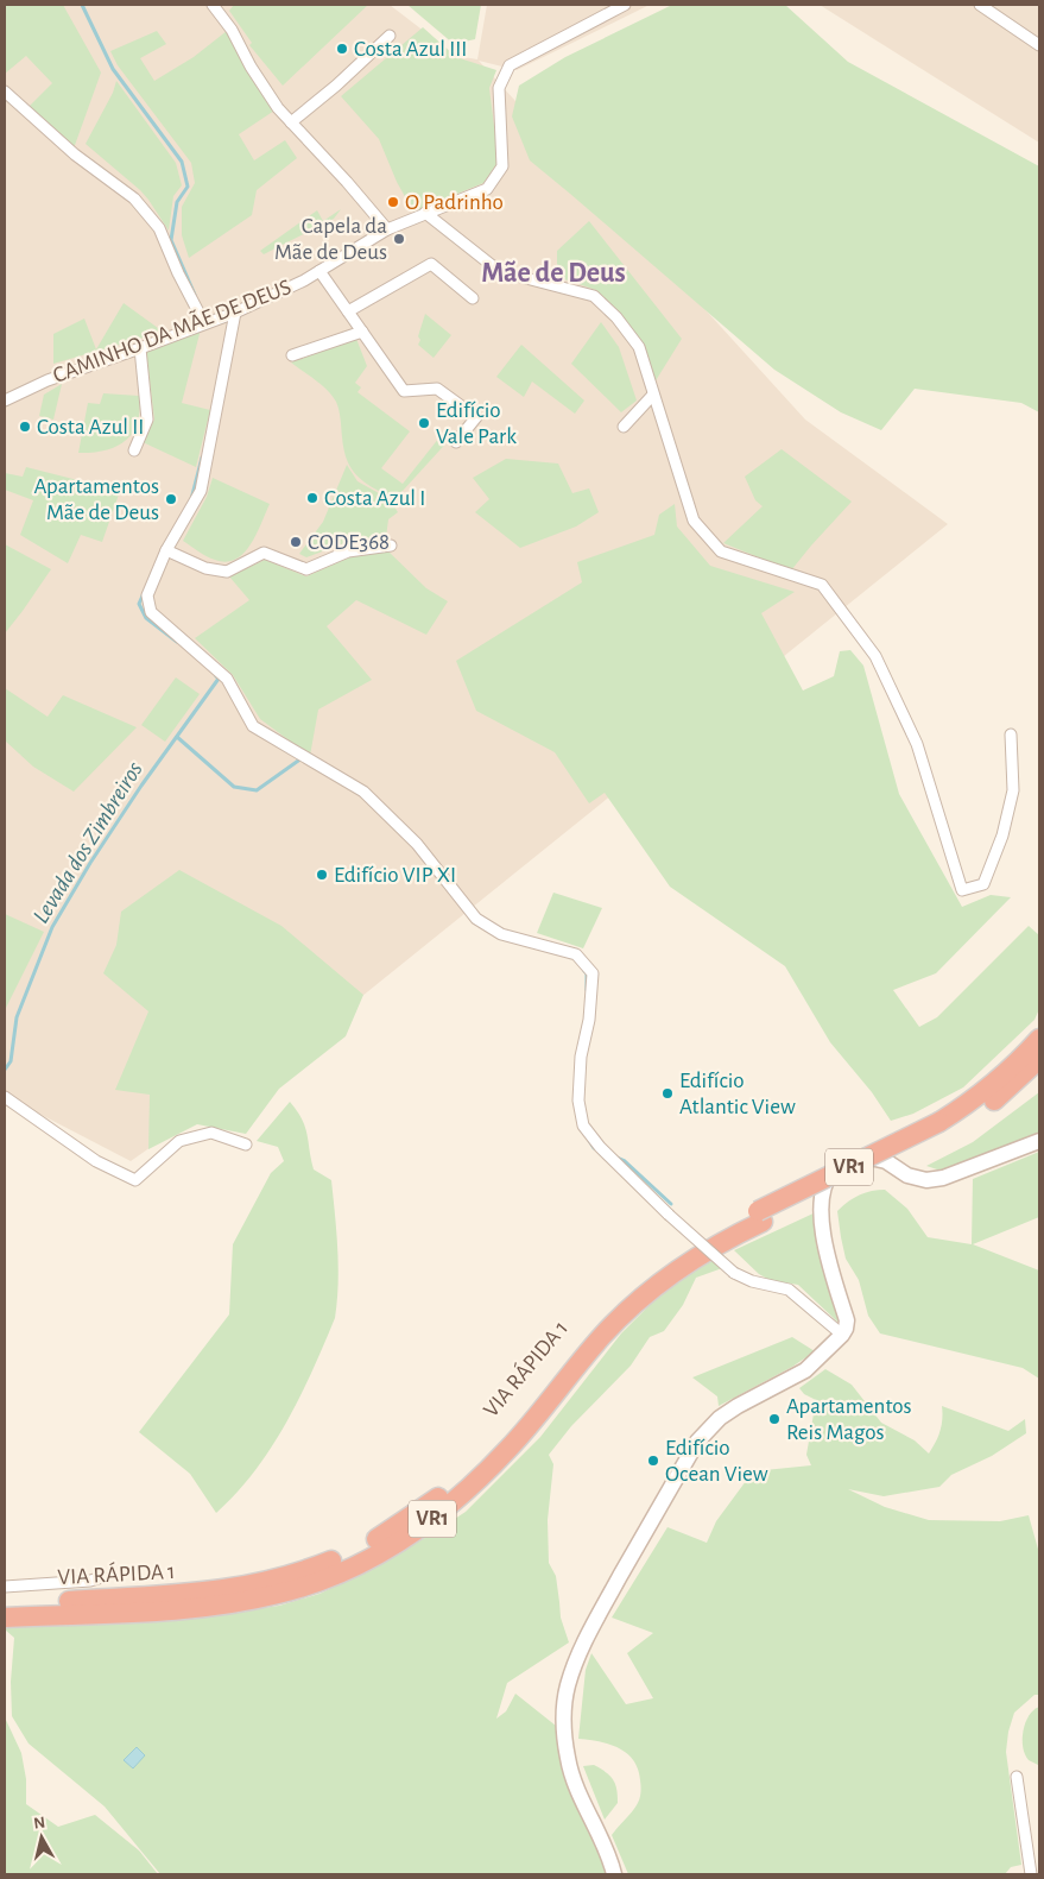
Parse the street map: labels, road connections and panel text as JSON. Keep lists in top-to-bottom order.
{
  "streets": {
    "highway": ["VR1", "VIA RÁPIDA 1"],
    "street": ["CAMINHO DA MÃE DE DEUS"]
  },
  "districts": ["Mãe de Deus"],
  "water": ["Levada dos Zimbreiros"],
  "places": [
    "Costa Azul III",
    "O Padrinho",
    "Capela da Mãe de Deus",
    "Edifício Vale Park",
    "Costa Azul II",
    "Costa Azul I",
    "Apartamentos Mãe de Deus",
    "CODE368",
    "Edifício VIP XI",
    "Edifício Atlantic View",
    "Apartamentos Reis Magos",
    "Edifício Ocean View"
  ],
  "north": "top"
}
